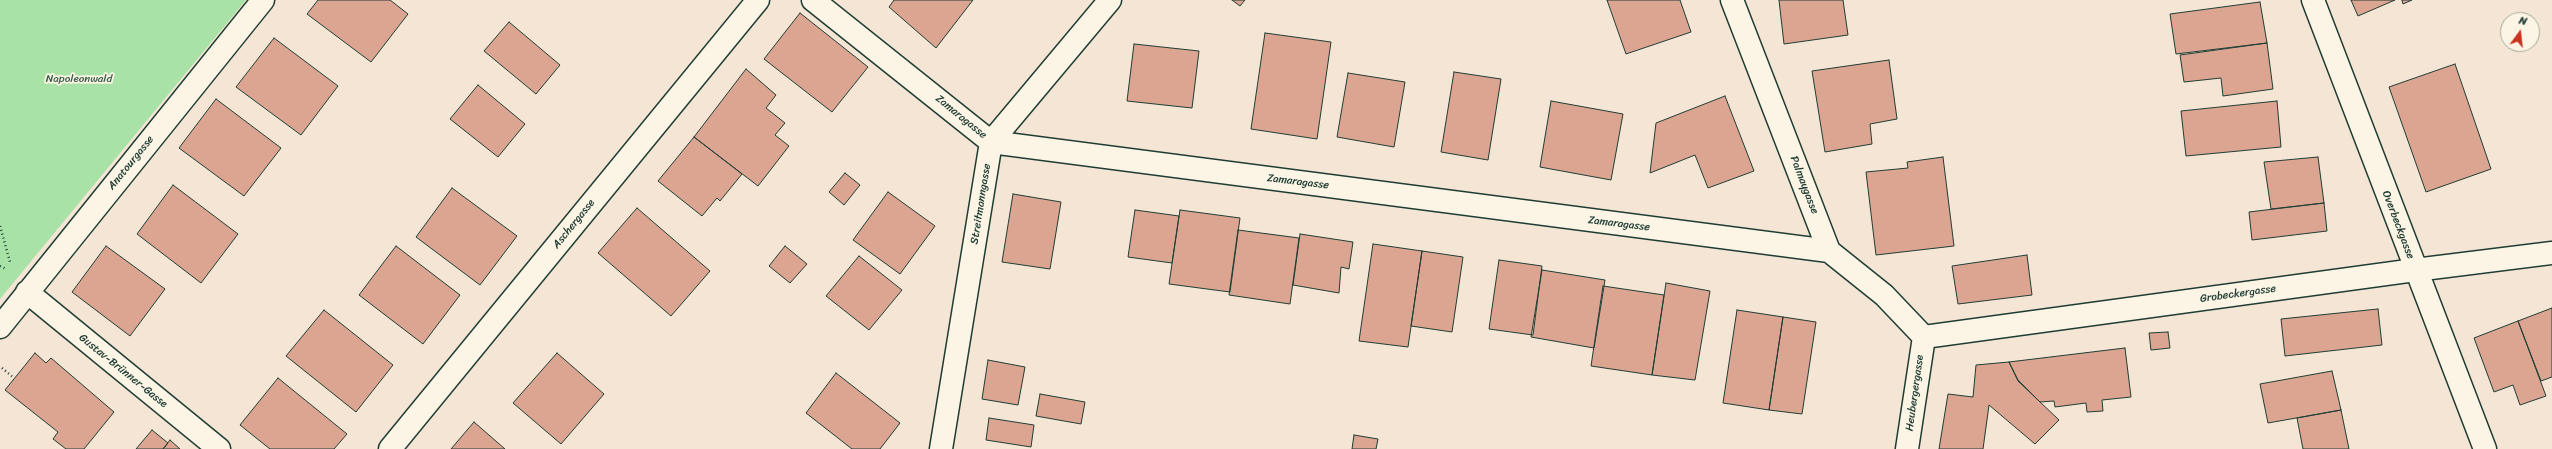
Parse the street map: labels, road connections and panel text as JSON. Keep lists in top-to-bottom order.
{
  "streets": {
    "street": [
      "Zamaragasse",
      "Anatourgasse",
      "Palmaygasse",
      "Streitmanngasse",
      "Aschergasse",
      "Overbeckgasse",
      "Grobeckergasse",
      "Gustav-Brünner-Gasse",
      "Heubergergasse"
    ]
  },
  "crossings": [
    ["Zamaragasse", "Palmaygasse"],
    ["Zamaragasse", "Streitmanngasse"],
    ["Anatourgasse", "Gustav-Brünner-Gasse"],
    ["Overbeckgasse", "Grobeckergasse"],
    ["Grobeckergasse", "Heubergergasse"]
  ],
  "parks": ["Napoleonwald"],
  "north": "top"
}
